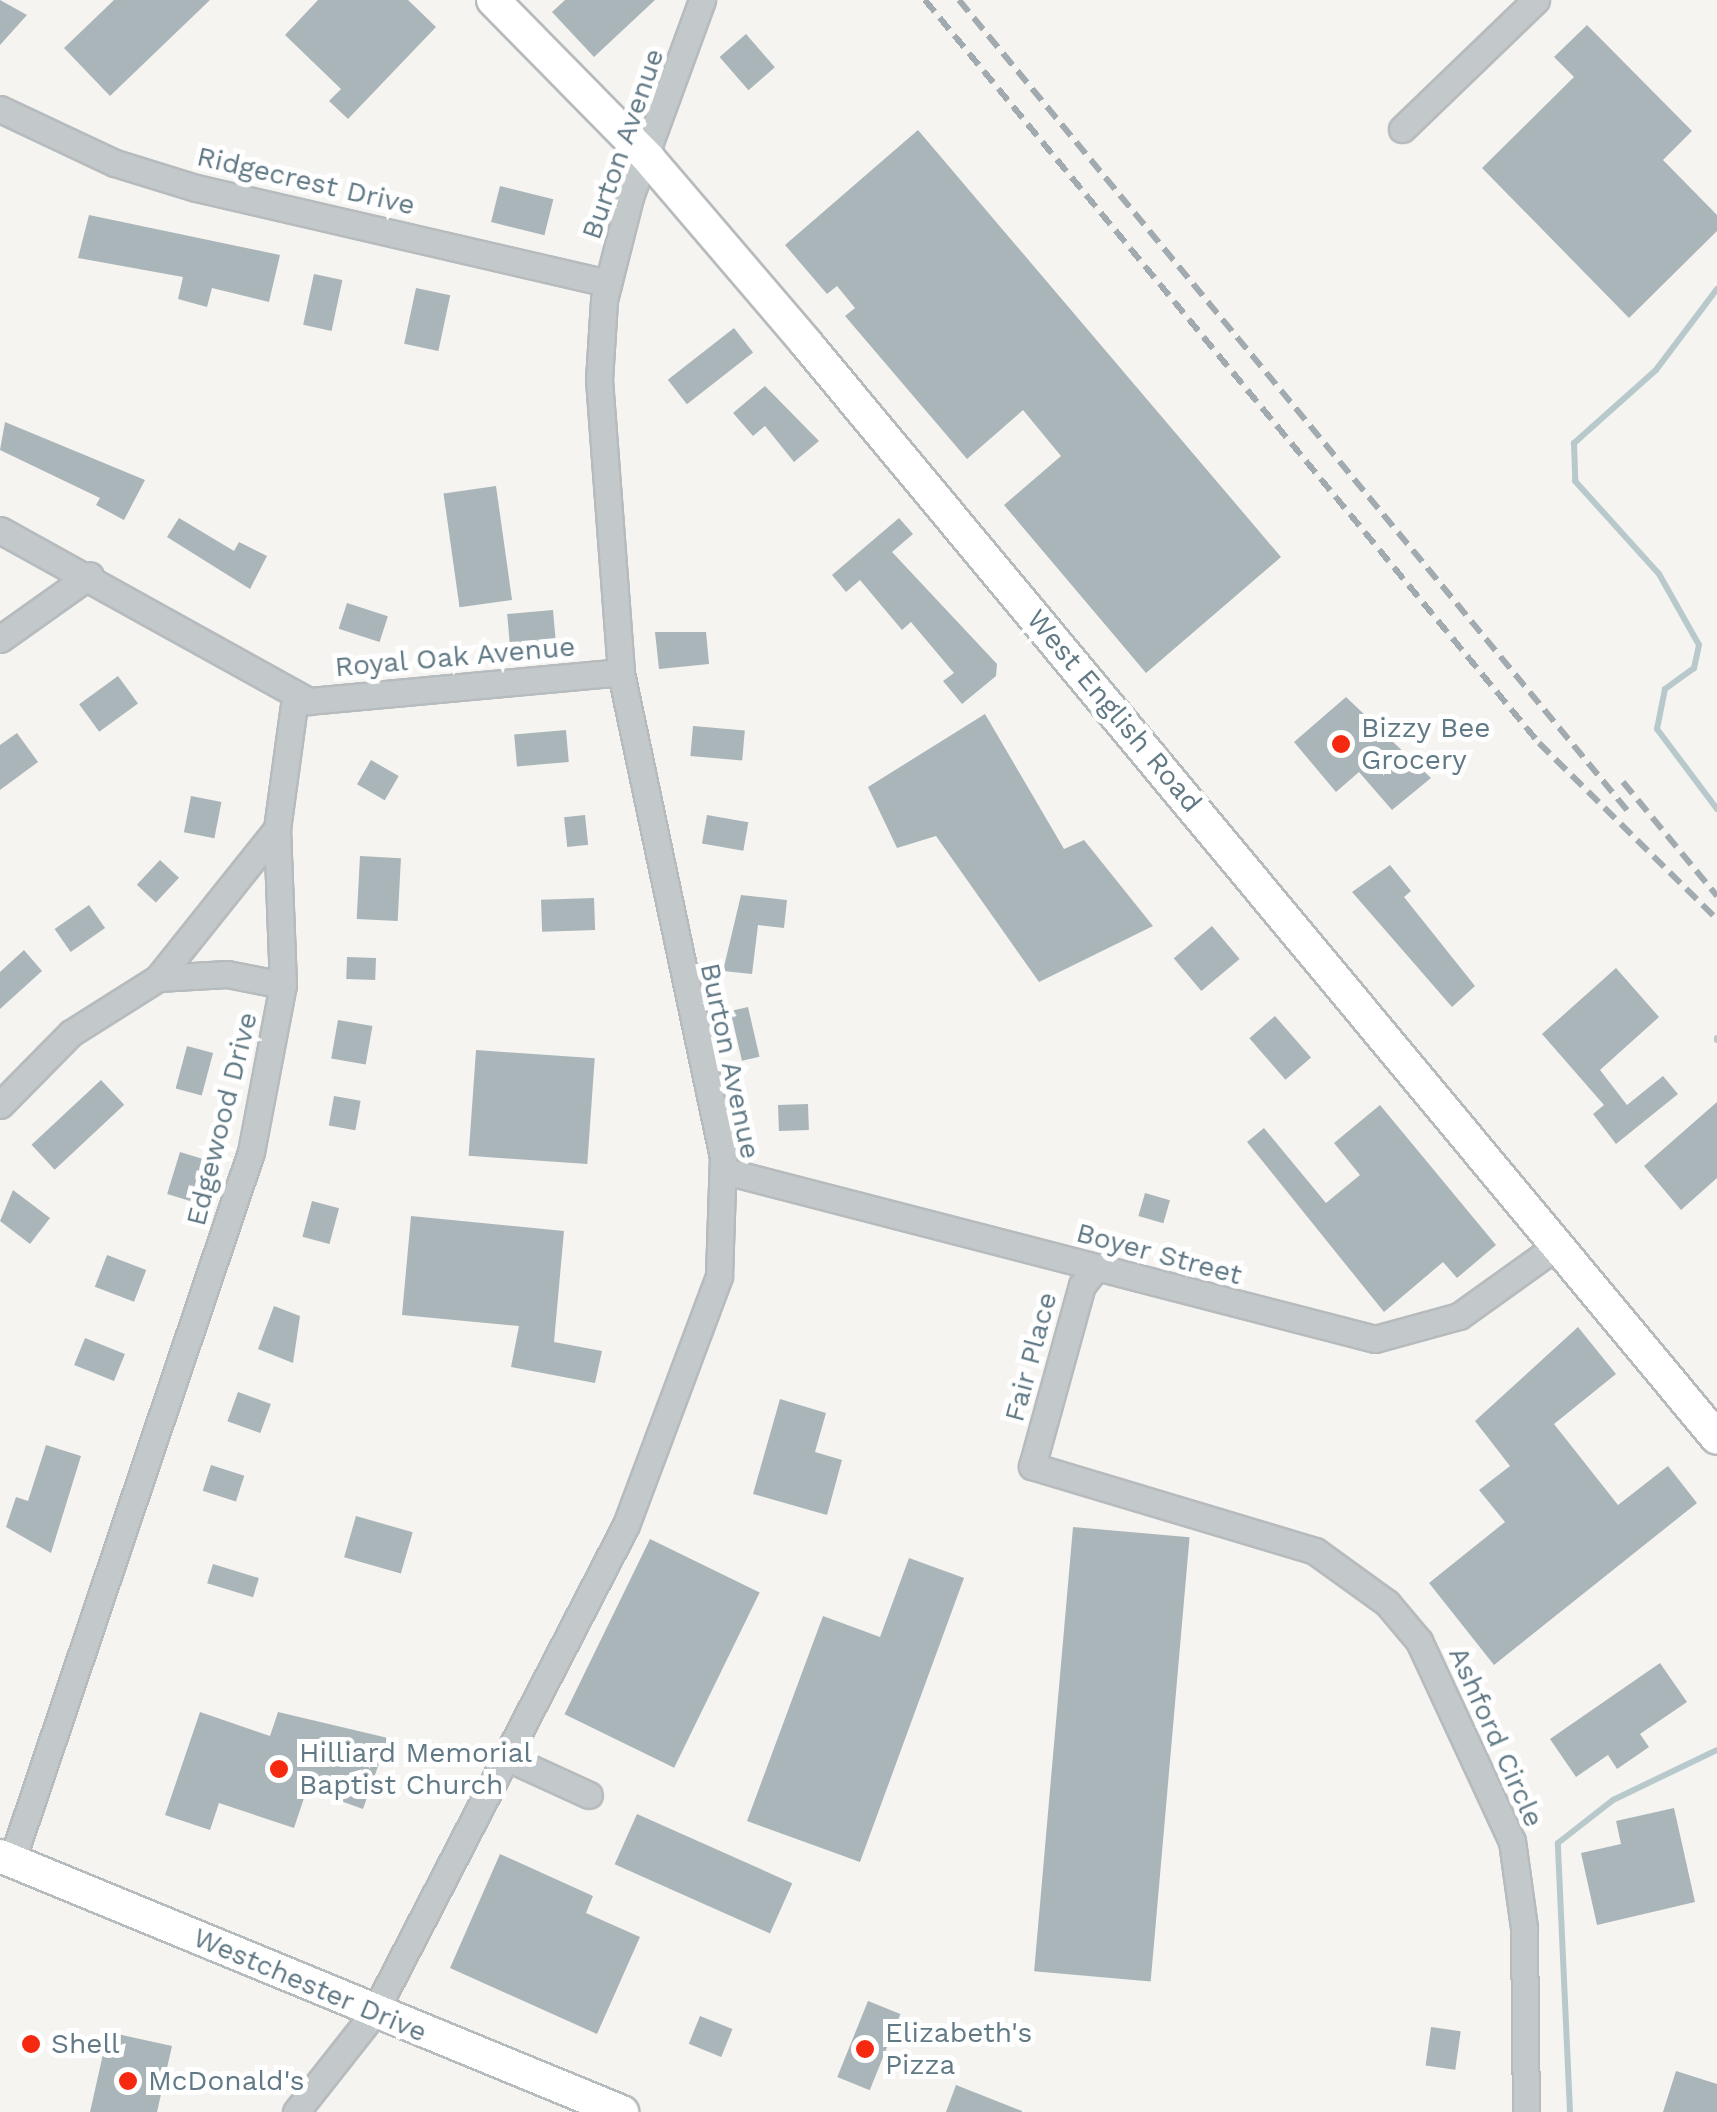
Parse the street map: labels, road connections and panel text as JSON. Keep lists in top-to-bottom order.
{
  "streets": {
    "main road": ["West English Road", "Westchester Drive"],
    "street": [
      "Burton Avenue",
      "Ridgecrest Drive",
      "Royal Oak Avenue",
      "Edgewood Drive",
      "Boyer Street",
      "Fair Place",
      "Ashford Circle"
    ]
  },
  "crossings": [
    ["Burton Avenue", "Ridgecrest Drive"],
    ["Burton Avenue", "Royal Oak Avenue"],
    ["Burton Avenue", "West English Road"],
    ["Burton Avenue", "Boyer Street"],
    ["Burton Avenue", "Westchester Drive"],
    ["Royal Oak Avenue", "Edgewood Drive"],
    ["West English Road", "Boyer Street"],
    ["Edgewood Drive", "Westchester Drive"],
    ["Boyer Street", "Fair Place"],
    ["Fair Place", "Ashford Circle"]
  ],
  "places": [
    "Bizzy Bee Grocery",
    "Hilliard Memorial Baptist Church",
    "Shell",
    "Elizabeth's Pizza",
    "McDonald's"
  ]
}
